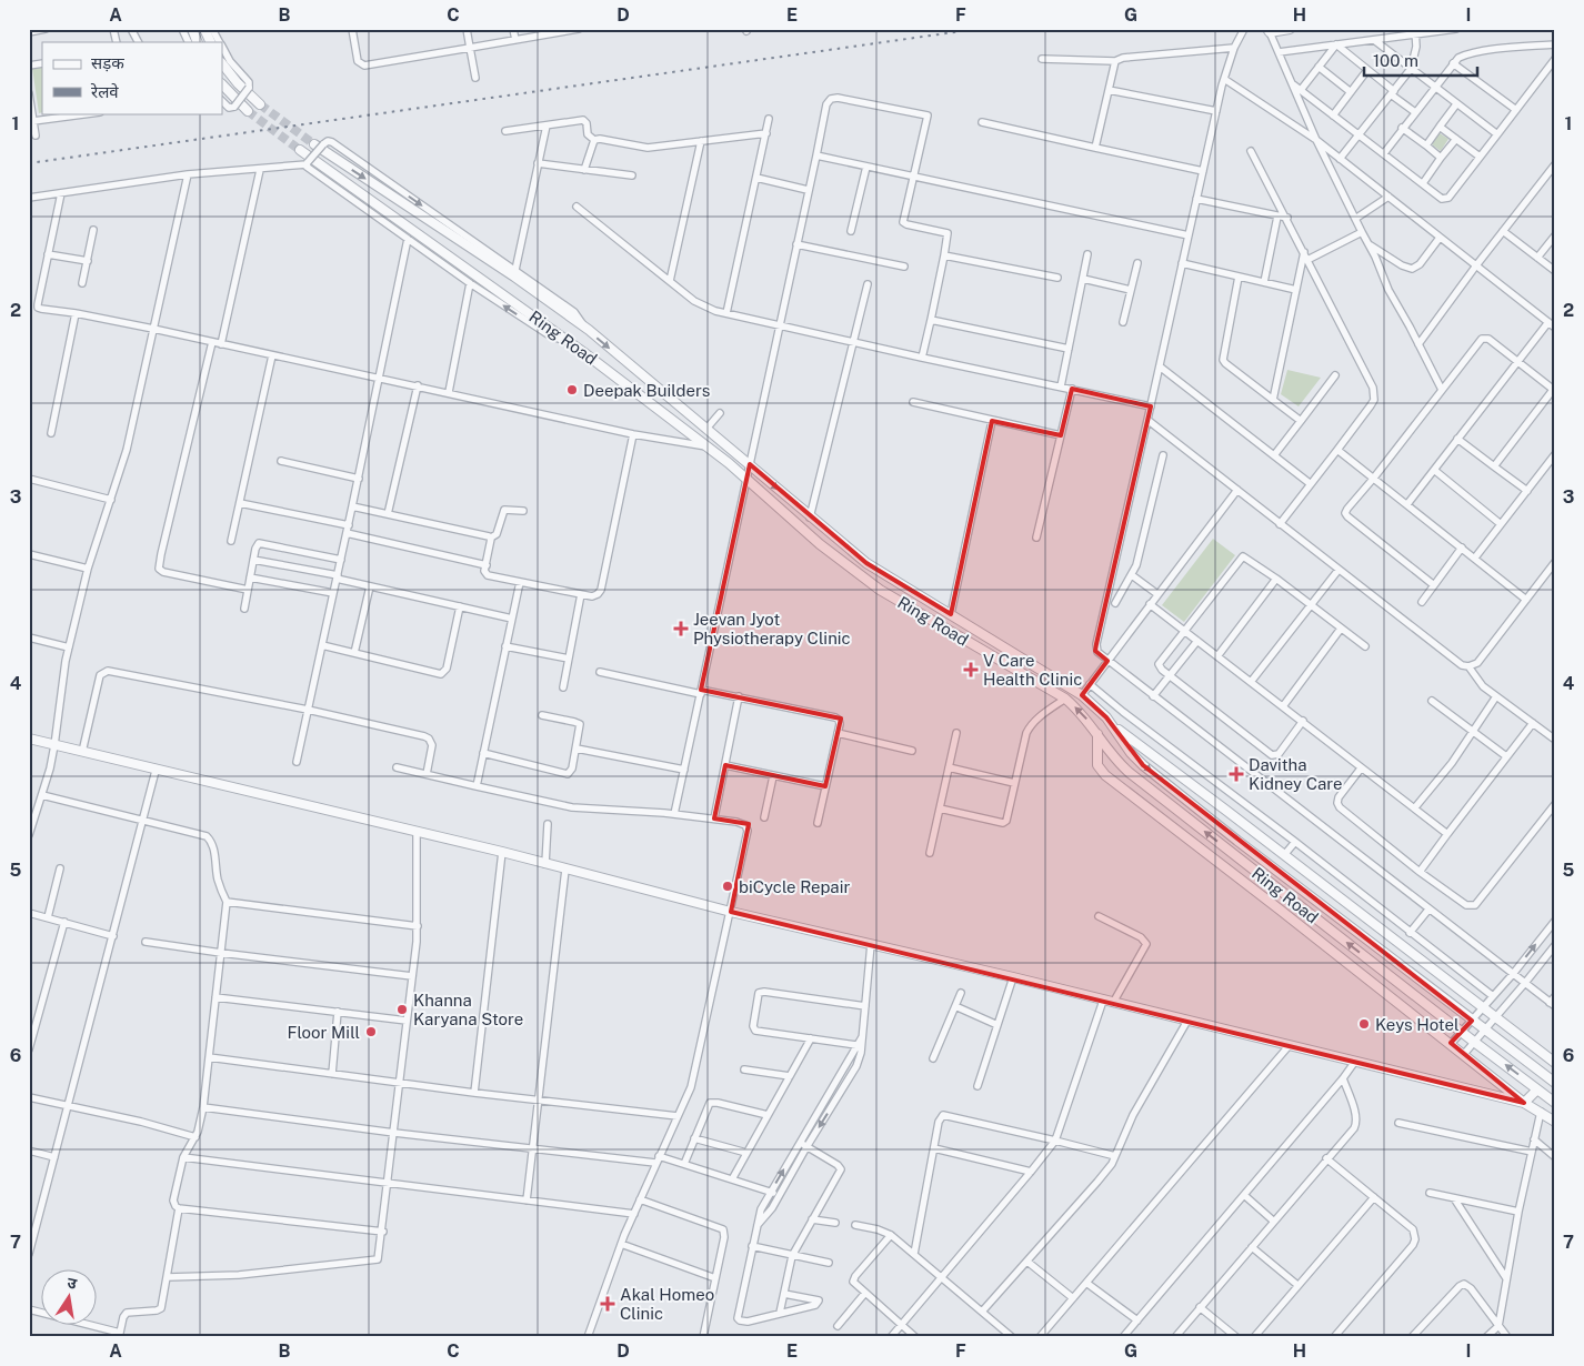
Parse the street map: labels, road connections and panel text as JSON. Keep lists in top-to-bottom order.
{
  "streets": {
    "street": ["Ring Road"]
  },
  "places": {
    "other": [
      "Deepak Builders",
      "biCycle Repair",
      "Khanna Karyana Store",
      "Keys Hotel",
      "Floor Mill"
    ],
    "health": [
      "Jeevan Jyot Physiotherapy Clinic",
      "V Care Health Clinic",
      "Davitha Kidney Care",
      "Akal Homeo Clinic"
    ]
  },
  "legend": ["सड़क", "रेलवे"],
  "scale_bar": "100 m",
  "north": "top",
  "grid": {
    "columns": [
      "A",
      "B",
      "C",
      "D",
      "E",
      "F",
      "G",
      "H",
      "I"
    ],
    "rows": [
      "1",
      "2",
      "3",
      "4",
      "5",
      "6",
      "7"
    ]
  }
}
